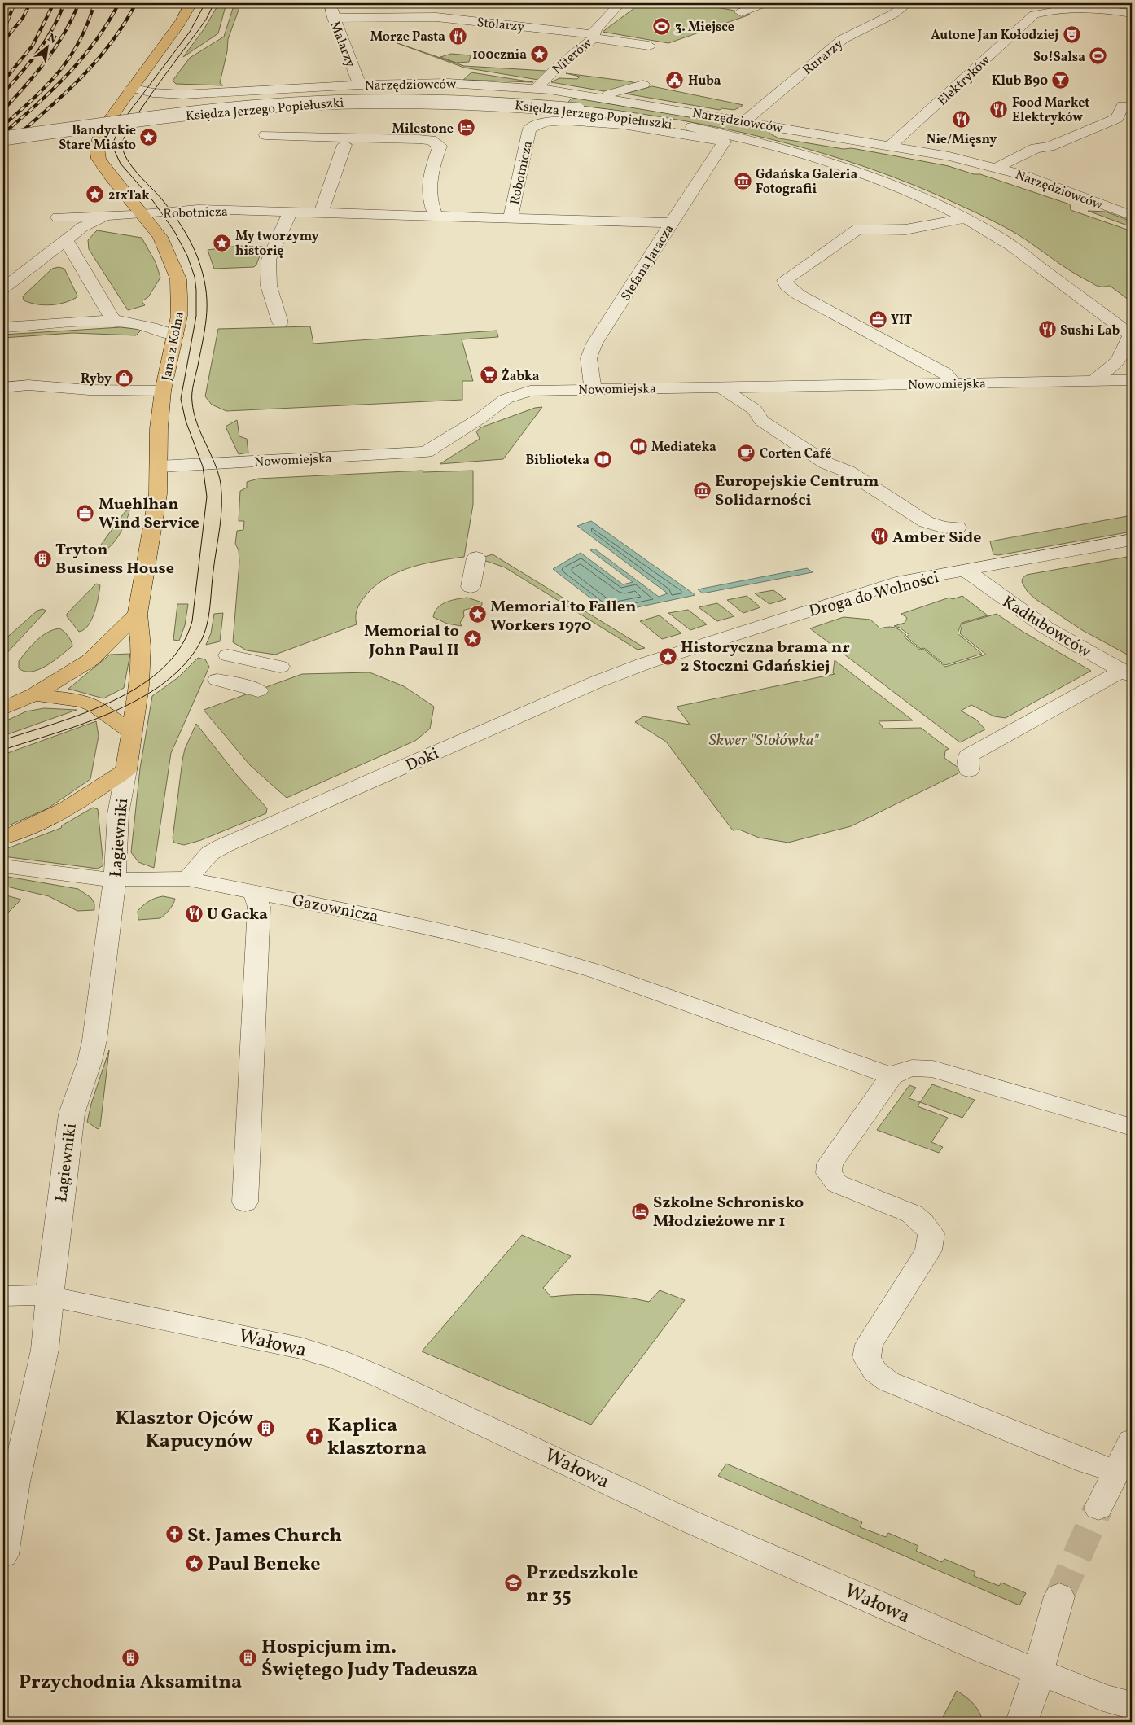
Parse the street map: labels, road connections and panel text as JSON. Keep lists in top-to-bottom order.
{
  "streets": {
    "main road": ["Jana z Kolna"],
    "street": [
      "Stolarzy",
      "Malarzy",
      "Niterów",
      "Rurarzy",
      "Elektryków",
      "Narzędziowców",
      "Księdza Jerzego Popiełuszki",
      "Robotnicza",
      "Stefana Jaracza",
      "Nowomiejska",
      "Droga do Wolności",
      "Kadłubowców",
      "Doki",
      "Łagiewniki",
      "Gazownicza",
      "Wałowa"
    ]
  },
  "crossings": [
    ["Stolarzy", "Malarzy"],
    ["Stolarzy", "Niterów"],
    ["Malarzy", "Narzędziowców"],
    ["Niterów", "Narzędziowców"],
    ["Rurarzy", "Narzędziowców"],
    ["Elektryków", "Narzędziowców"],
    ["Narzędziowców", "Jana z Kolna"],
    ["Robotnicza", "Stefana Jaracza"],
    ["Robotnicza", "Jana z Kolna"],
    ["Stefana Jaracza", "Nowomiejska"],
    ["Jana z Kolna", "Nowomiejska"],
    ["Jana z Kolna", "Łagiewniki"],
    ["Droga do Wolności", "Kadłubowców"],
    ["Droga do Wolności", "Doki"],
    ["Doki", "Gazownicza"],
    ["Łagiewniki", "Gazownicza"],
    ["Łagiewniki", "Wałowa"]
  ],
  "parks": ["Skwer \"Stołówka\""],
  "places": {
    "sports": ["3. Miejsce", "So!Salsa"],
    "theatre": ["Autone Jan Kołodziej"],
    "restaurant": [
      "Morze Pasta",
      "Food Market Elektryków",
      "Nie/Mięsny",
      "Sushi Lab",
      "Amber Side",
      "U Gacka"
    ],
    "place": [
      "100cznia",
      "Bandyckie Stare Miasto",
      "21xTak",
      "My tworzymy historię",
      "Memorial to Fallen Workers 1970",
      "Memorial to John Paul II",
      "Historyczna brama nr 2 Stoczni Gdańskiej",
      "Paul Beneke"
    ],
    "public building": ["Huba"],
    "bar": ["Klub B90"],
    "hotel": ["Milestone", "Szkolne Schronisko Młodzieżowe nr 1"],
    "museum": ["Gdańska Galeria Fotografii", "Europejskie Centrum Solidarności"],
    "office": ["YIT", "Muehlhan Wind Service"],
    "supermarket": ["Żabka"],
    "shop": ["Ryby"],
    "library": ["Mediateka", "Biblioteka"],
    "cafe": ["Corten Café"],
    "building": [
      "Tryton Business House",
      "Klasztor Ojców Kapucynów",
      "Przychodnia Aksamitna",
      "Hospicjum im. Świętego Judy Tadeusza"
    ],
    "church": ["Kaplica klasztorna", "St. James Church"],
    "school or university": ["Przedszkole nr 35"]
  },
  "north": "top right"
}
